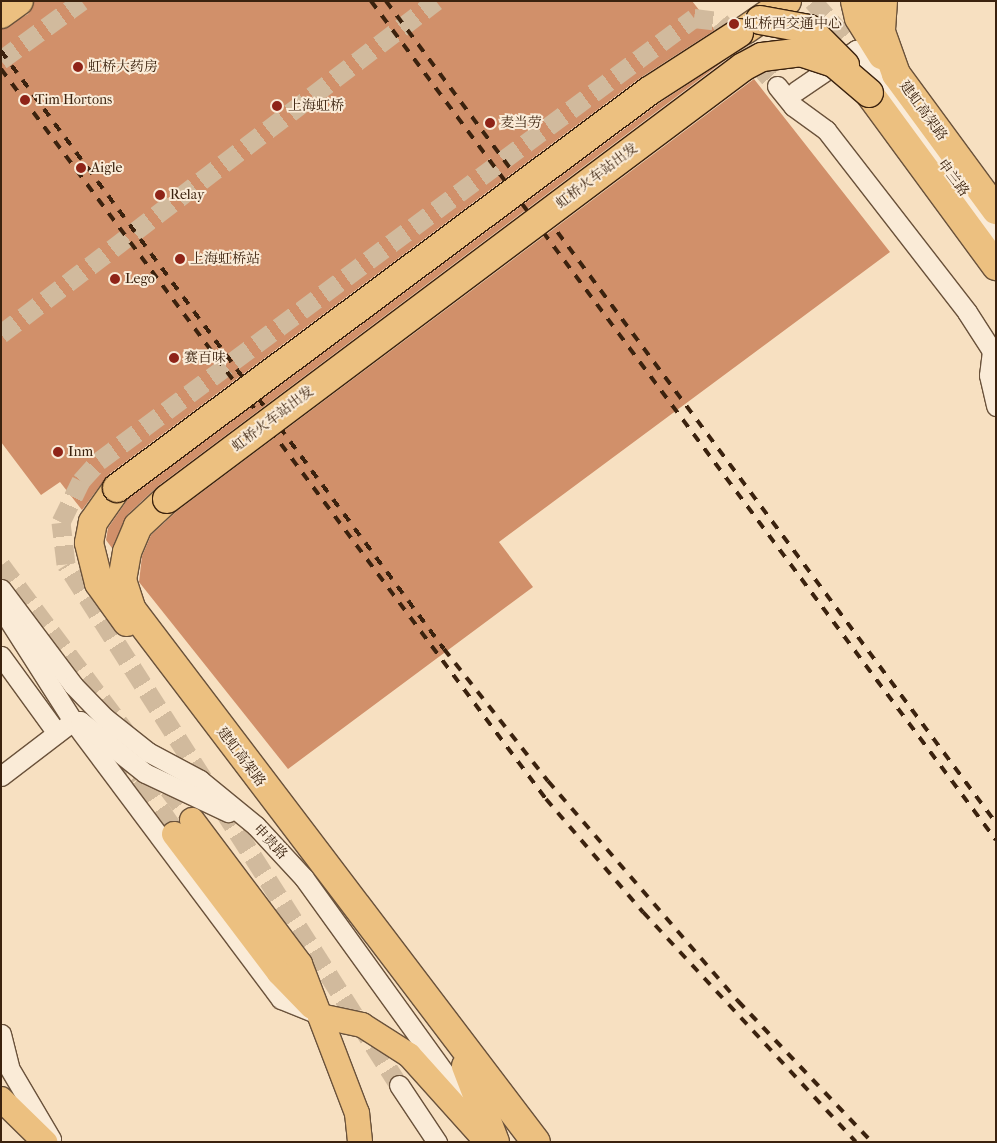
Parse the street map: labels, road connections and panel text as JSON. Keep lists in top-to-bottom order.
{
  "streets": {
    "highway": ["建虹高架路", "虹桥火车站出发"],
    "street": ["申兰路", "申贵路"]
  },
  "crossings": [
    ["建虹高架路", "虹桥火车站出发"]
  ],
  "places": [
    "虹桥西交通中心",
    "虹桥大药房",
    "Tim Hortons",
    "上海虹桥",
    "麦当劳",
    "Aigle",
    "Relay",
    "上海虹桥站",
    "Lego",
    "赛百味",
    "Inm"
  ]
}
